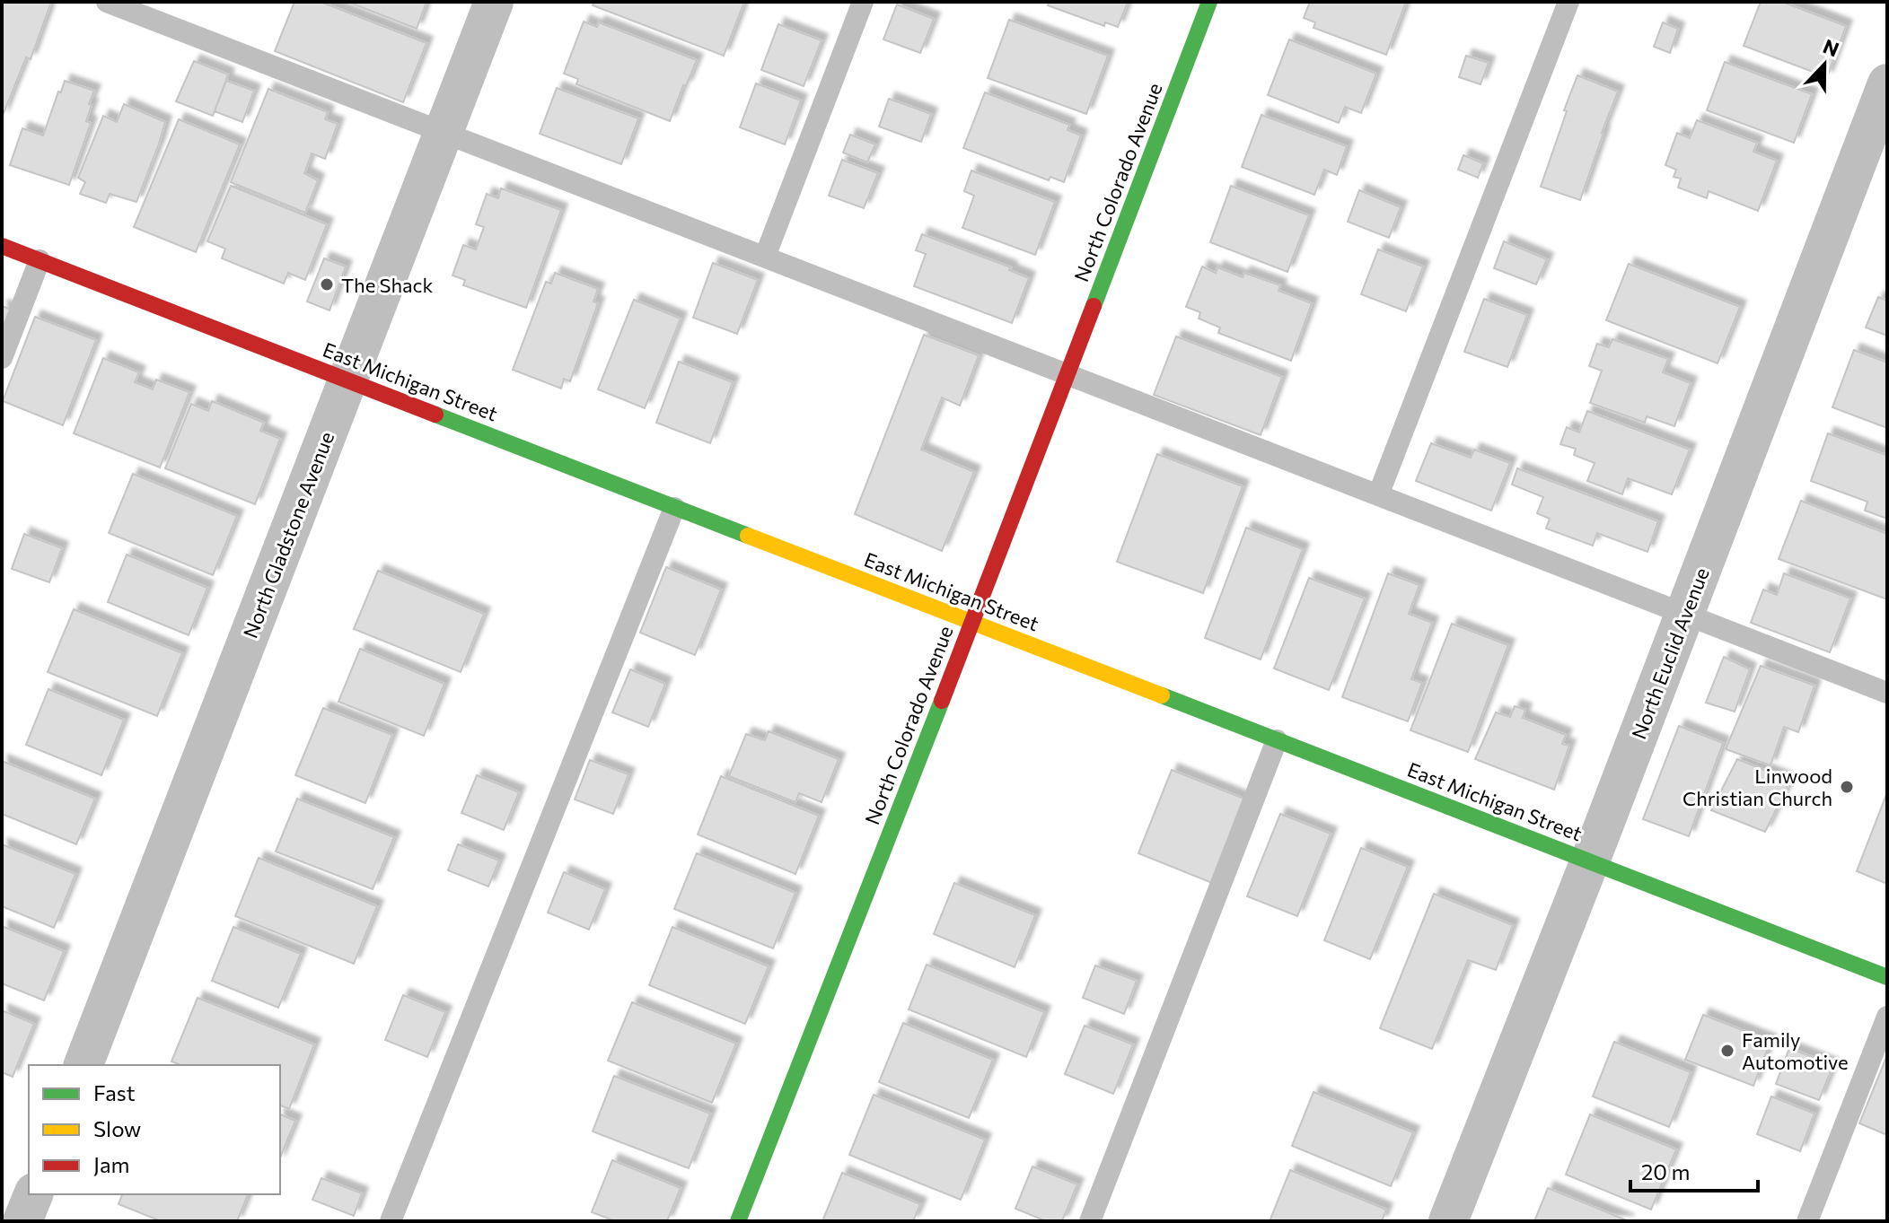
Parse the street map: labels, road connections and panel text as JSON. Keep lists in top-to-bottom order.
{
  "streets": {
    "main road": ["North Colorado Avenue", "East Michigan Street"],
    "street": ["North Gladstone Avenue", "North Euclid Avenue"]
  },
  "crossings": [
    ["North Colorado Avenue", "East Michigan Street"],
    ["East Michigan Street", "North Gladstone Avenue"],
    ["East Michigan Street", "North Euclid Avenue"]
  ],
  "places": ["The Shack", "Linwood Christian Church", "Family Automotive"],
  "legend": ["Fast", "Slow", "Jam"],
  "scale_bar": "20 m",
  "north": "top"
}
